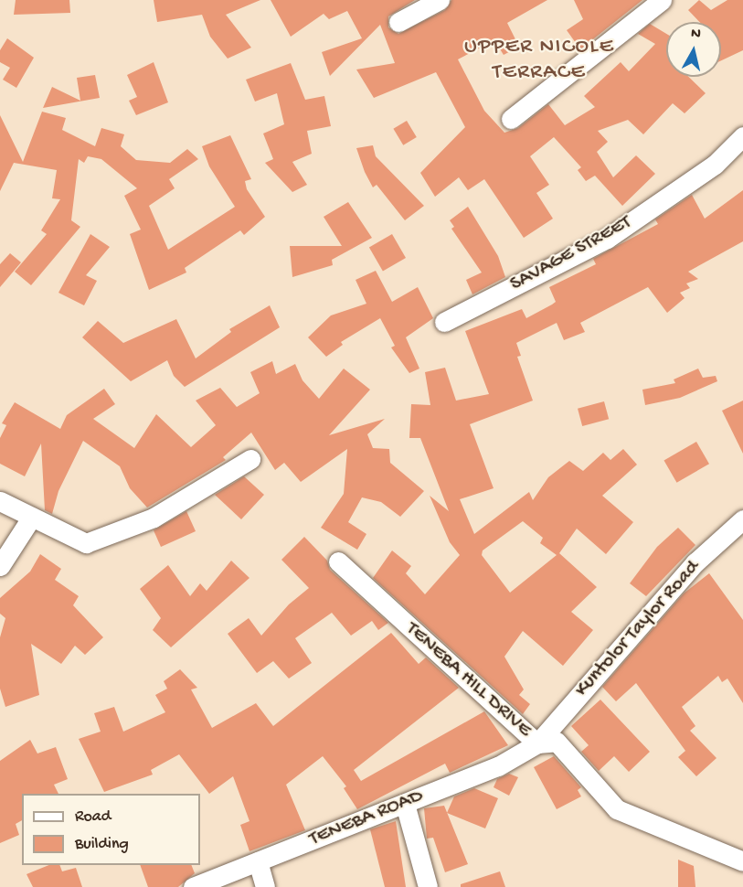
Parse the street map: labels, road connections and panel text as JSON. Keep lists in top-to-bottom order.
{
  "streets": {
    "street": [
      "SAVAGE STREET",
      "Kuntolor Taylor Road",
      "TENEBA HILL DRIVE",
      "TENEBA ROAD"
    ]
  },
  "crossings": [
    ["Kuntolor Taylor Road", "TENEBA HILL DRIVE"],
    ["Kuntolor Taylor Road", "TENEBA ROAD"],
    ["TENEBA HILL DRIVE", "TENEBA ROAD"]
  ],
  "districts": ["UPPER NICOLE TERRACE"],
  "legend": ["Road", "Building"],
  "north": "top"
}
